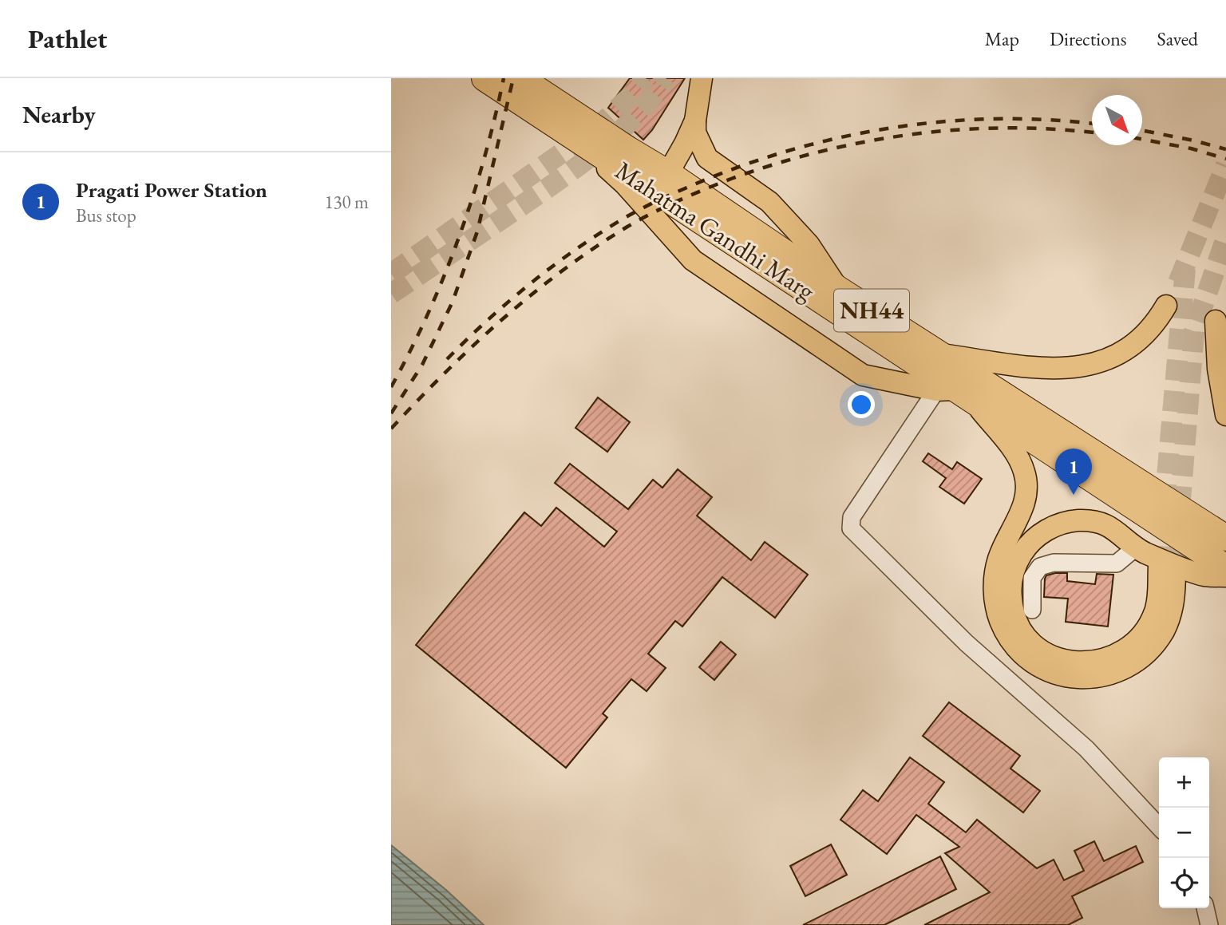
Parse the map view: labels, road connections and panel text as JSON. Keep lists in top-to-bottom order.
{
  "streets": {
    "highway": ["Mahatma Gandhi Marg", "NH44"]
  },
  "north": "bottom right",
  "page": {
    "header": "Pathlet",
    "nav": ["Map", "Directions", "Saved"],
    "heading": "Nearby",
    "list": [
      {
        "mark": "1",
        "name": "Pragati Power Station",
        "note": "Bus stop",
        "value": "130 m"
      }
    ],
    "pins": "1",
    "map_buttons": ["+", "−"]
  }
}
